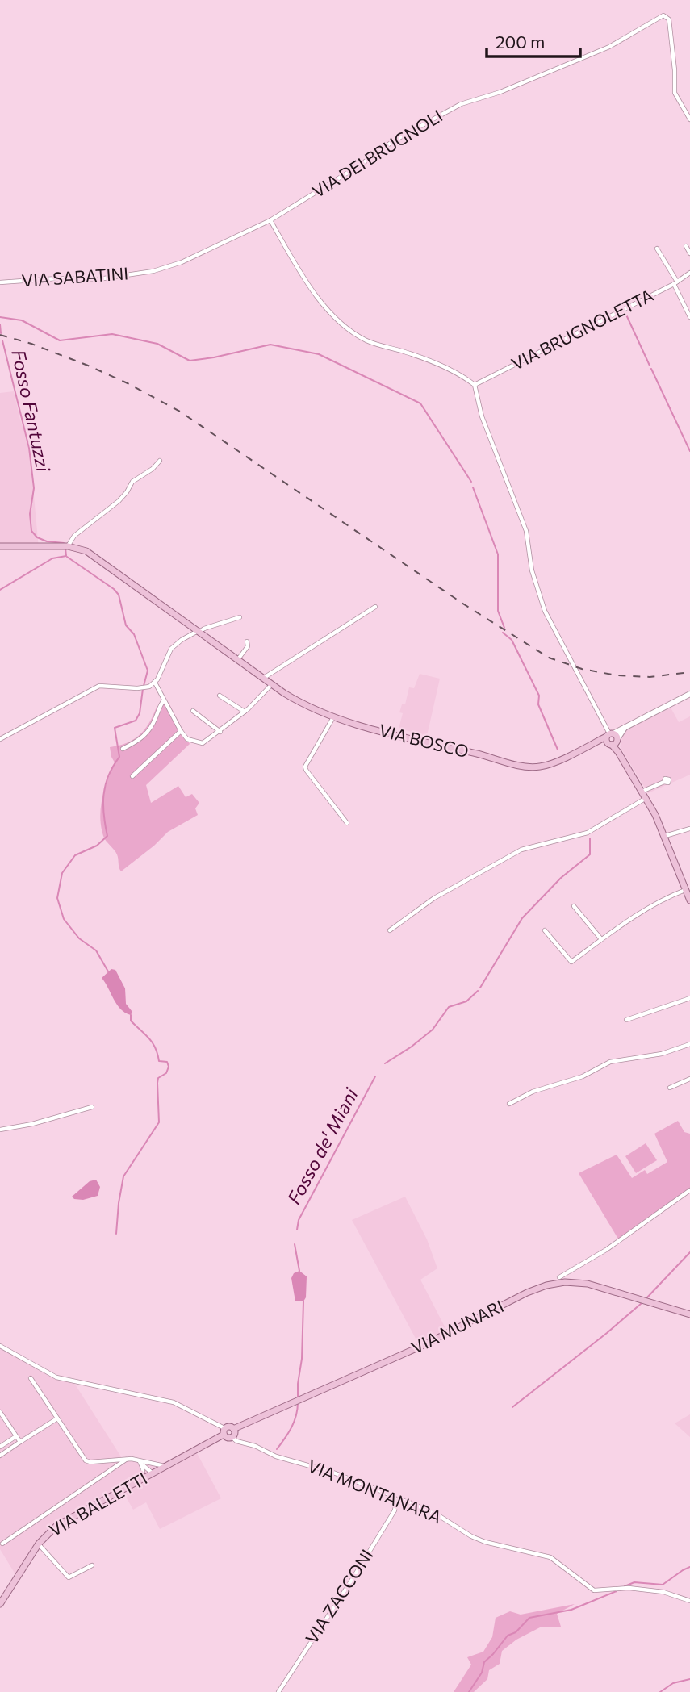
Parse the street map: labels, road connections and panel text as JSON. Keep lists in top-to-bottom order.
{
  "streets": {
    "main road": ["VIA BOSCO", "VIA MUNARI", "VIA BALLETTI"],
    "street": [
      "VIA DEI BRUGNOLI",
      "VIA SABATINI",
      "VIA BRUGNOLETTA",
      "VIA MONTANARA",
      "VIA ZACCONI"
    ]
  },
  "crossings": [
    ["VIA DEI BRUGNOLI", "VIA SABATINI"],
    ["VIA MUNARI", "VIA MONTANARA"],
    ["VIA MUNARI", "VIA BALLETTI"],
    ["VIA MONTANARA", "VIA BALLETTI"],
    ["VIA MONTANARA", "VIA ZACCONI"]
  ],
  "water": ["Fosso Fantuzzi", "Fosso de' Miani"],
  "scale_bar": "200 m"
}
